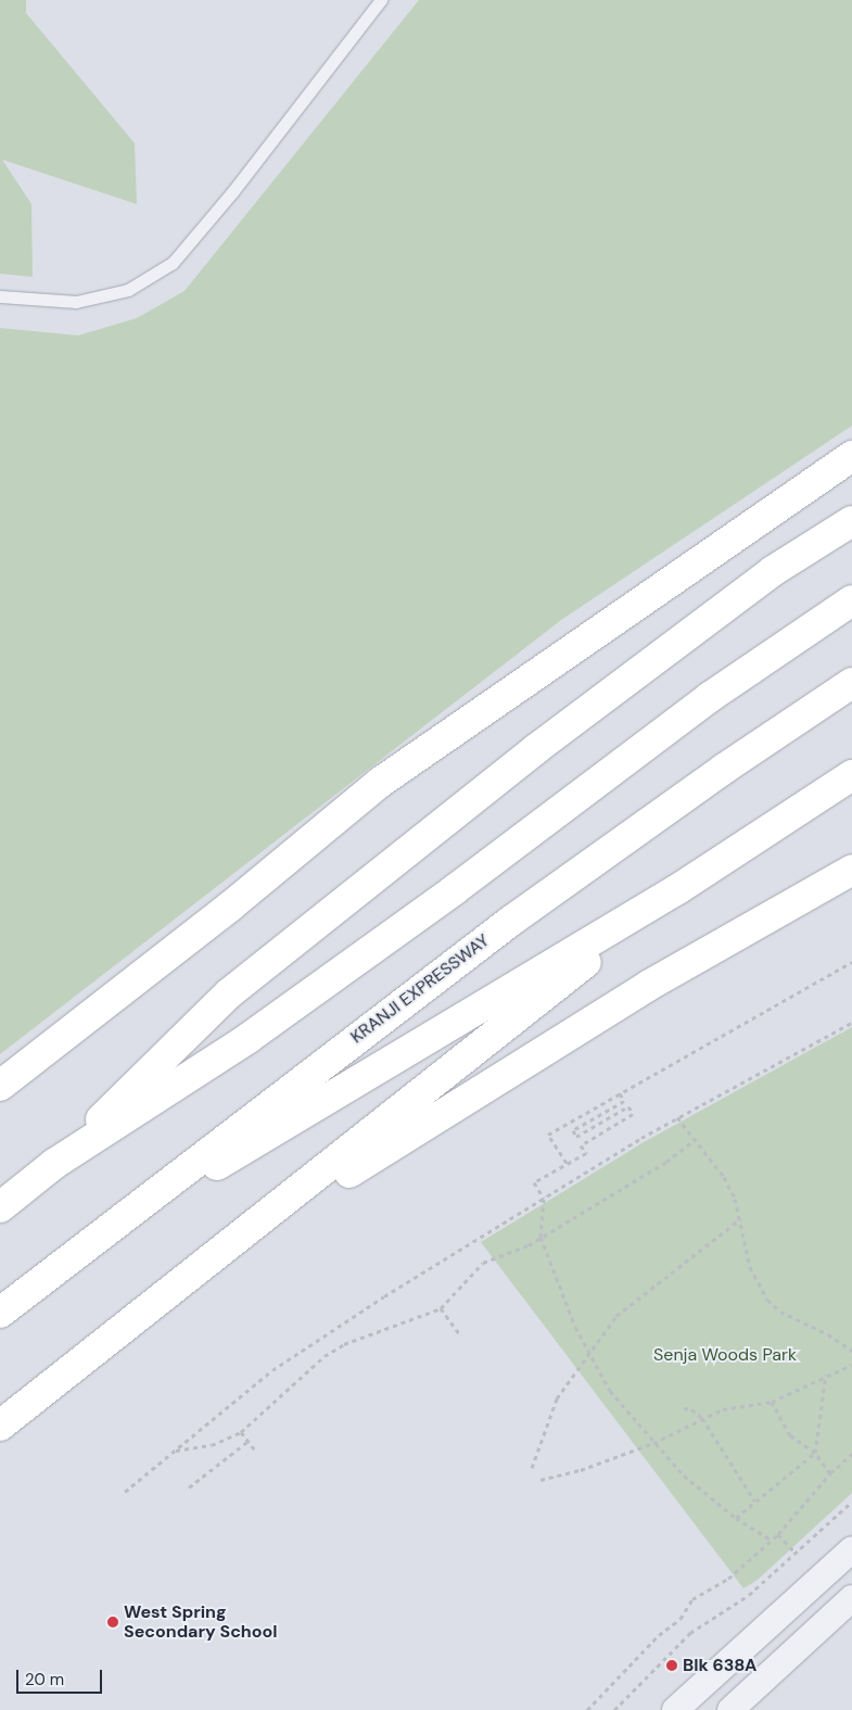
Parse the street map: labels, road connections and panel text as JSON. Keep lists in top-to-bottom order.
{
  "streets": {
    "highway": ["KRANJI EXPRESSWAY"]
  },
  "parks": ["Senja Woods Park"],
  "places": ["West Spring Secondary School", "Blk 638A"],
  "scale_bar": "20 m"
}
